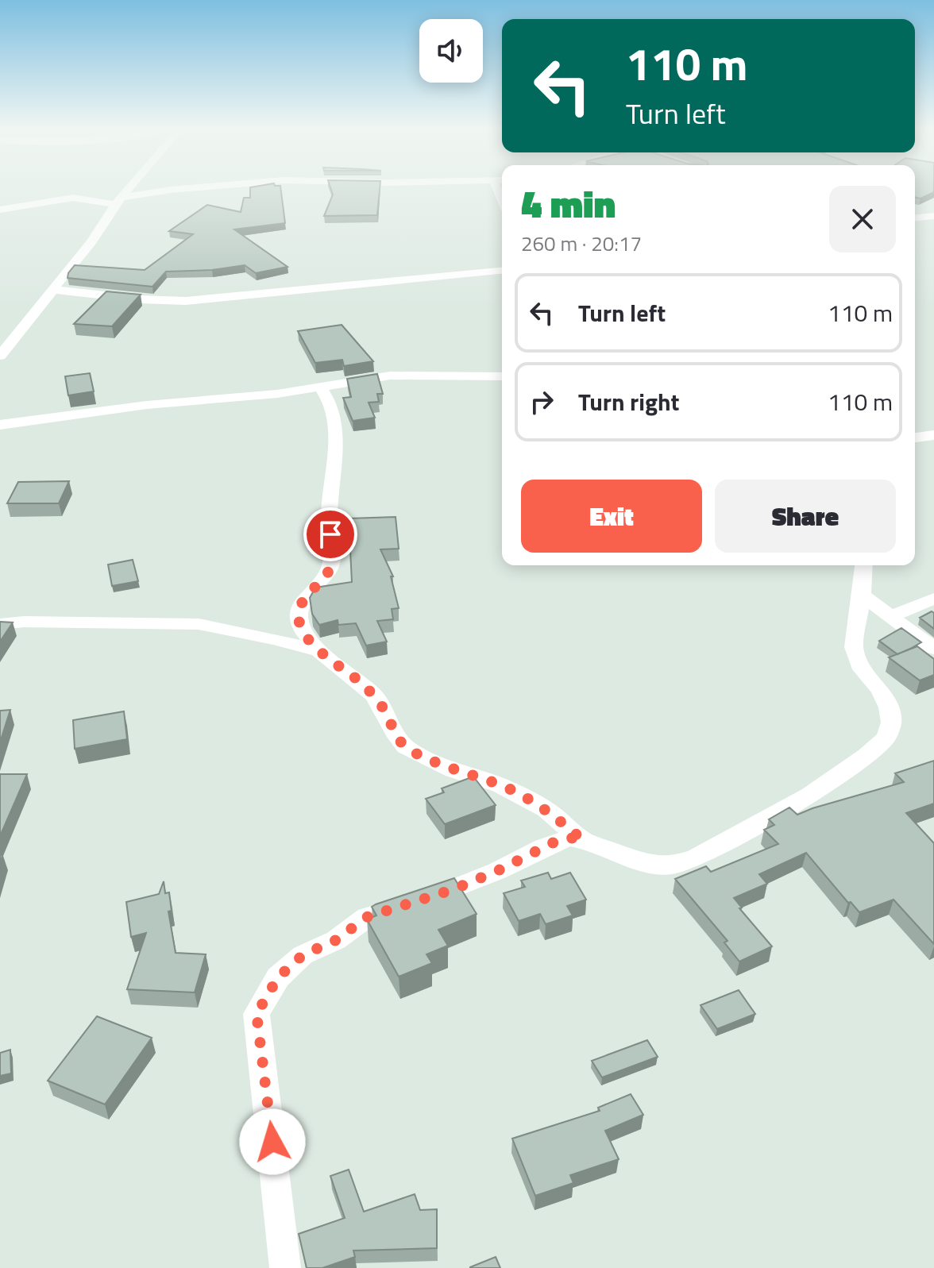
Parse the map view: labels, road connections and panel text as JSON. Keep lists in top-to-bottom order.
{
  "page": {
    "turn": ["110 m", "Turn left"],
    "heading": ["4 min", "260 m · 20:17"],
    "list": [
      {
        "name": "Turn left",
        "value": "110 m"
      },
      {
        "name": "Turn right",
        "value": "110 m"
      }
    ],
    "buttons": ["Exit", "Share"]
  }
}
